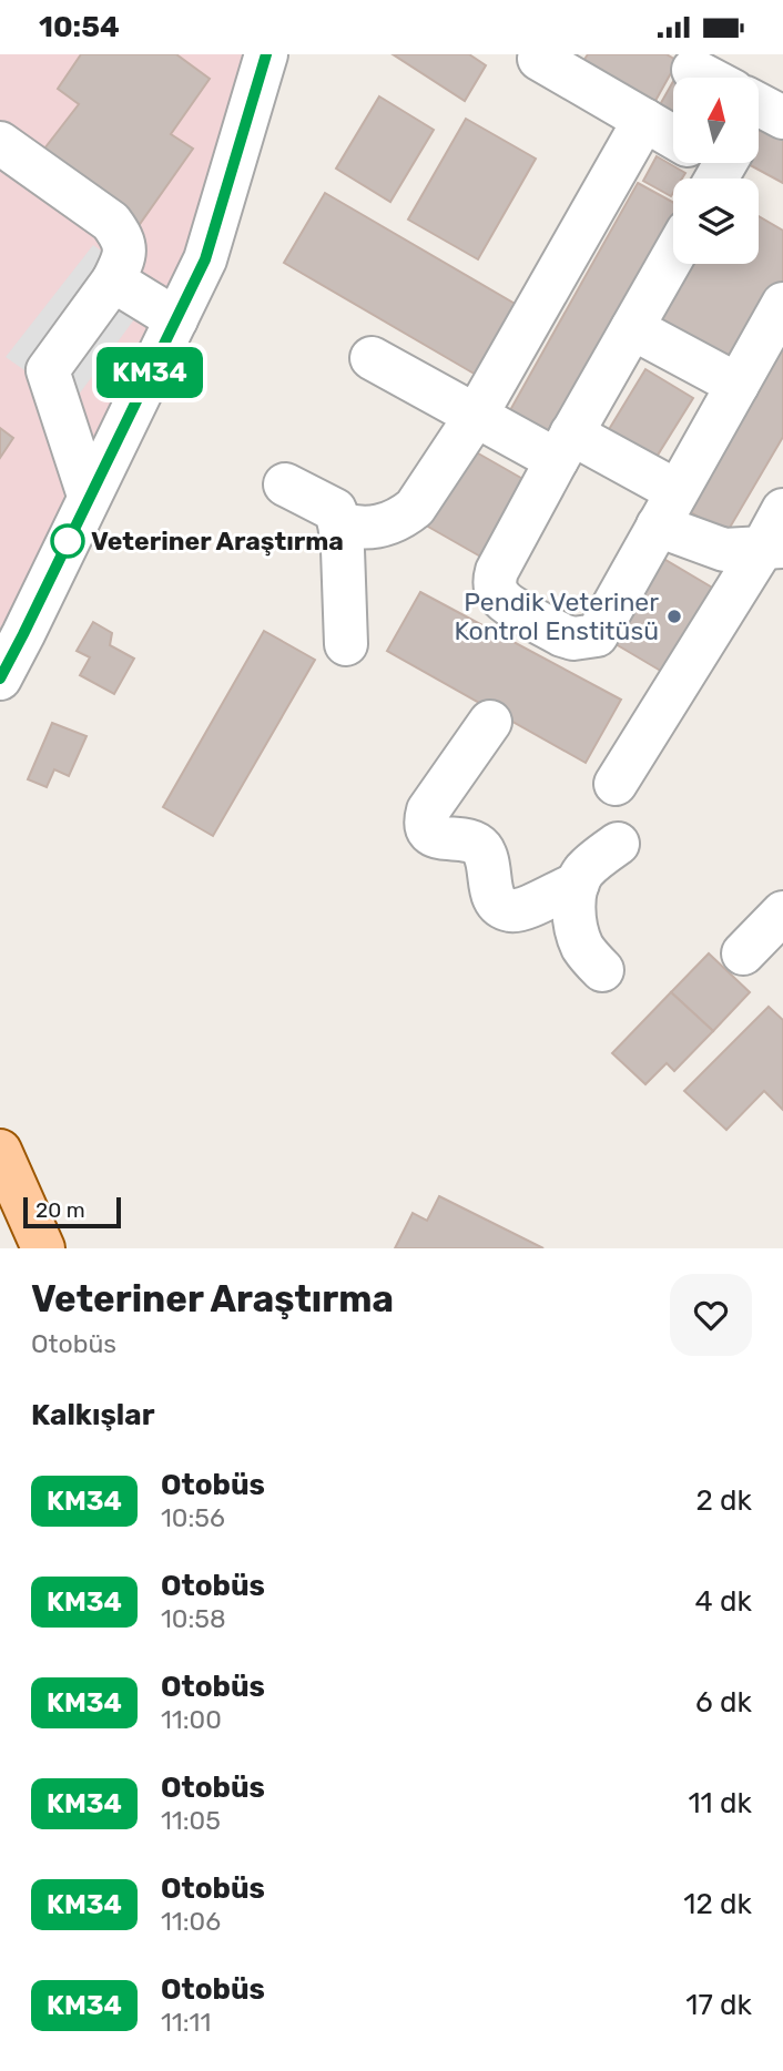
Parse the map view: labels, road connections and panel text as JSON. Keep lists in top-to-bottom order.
{
  "places": ["Veteriner Araştırma", "Pendik Veteriner Kontrol Enstitüsü"],
  "lines": ["bus line KM34"],
  "scale_bar": "20 m",
  "north": "top",
  "page": {
    "status": "10:54",
    "on_map": "KM34",
    "scale": "20 m",
    "heading": [
      ["Veteriner Araştırma", "Otobüs"],
      "Kalkışlar"
    ],
    "list": [
      {
        "mark": "KM34",
        "name": "Otobüs",
        "note": "10:56",
        "value": "2 dk"
      },
      {
        "mark": "KM34",
        "name": "Otobüs",
        "note": "10:58",
        "value": "4 dk"
      },
      {
        "mark": "KM34",
        "name": "Otobüs",
        "note": "11:00",
        "value": "6 dk"
      },
      {
        "mark": "KM34",
        "name": "Otobüs",
        "note": "11:05",
        "value": "11 dk"
      },
      {
        "mark": "KM34",
        "name": "Otobüs",
        "note": "11:06",
        "value": "12 dk"
      },
      {
        "mark": "KM34",
        "name": "Otobüs",
        "note": "11:11",
        "value": "17 dk"
      }
    ]
  }
}
